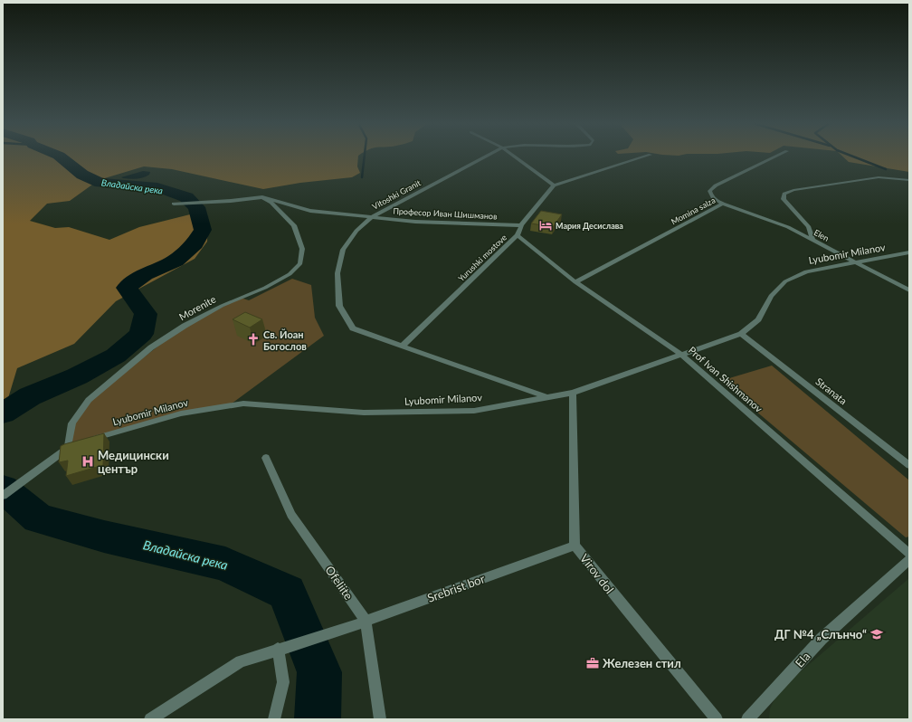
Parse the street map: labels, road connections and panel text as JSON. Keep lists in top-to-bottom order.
{
  "streets": {
    "street": [
      "Vitoshki Granit",
      "Momina salza",
      "Професор Иван Шишманов",
      "Elen",
      "Lyubomir Milanov",
      "Yurushki mostove",
      "Morenite",
      "Prof Ivan Shishmanov",
      "Stranata",
      "Virov dol",
      "Ofeliite",
      "Srebrist bor",
      "Ela"
    ]
  },
  "crossings": [
    ["Vitoshki Granit", "Професор Иван Шишманов"],
    ["Vitoshki Granit", "Yurushki mostove"],
    ["Momina salza", "Elen"],
    ["Momina salza", "Prof Ivan Shishmanov"],
    ["Професор Иван Шишманов", "Yurushki mostove"],
    ["Професор Иван Шишманов", "Morenite"],
    ["Elen", "Lyubomir Milanov"],
    ["Lyubomir Milanov", "Morenite"],
    ["Lyubomir Milanov", "Prof Ivan Shishmanov"],
    ["Lyubomir Milanov", "Stranata"],
    ["Lyubomir Milanov", "Virov dol"],
    ["Yurushki mostove", "Prof Ivan Shishmanov"],
    ["Virov dol", "Srebrist bor"],
    ["Ofeliite", "Srebrist bor"]
  ],
  "water": ["Владайска река"],
  "places": {
    "hotel": ["Мария Десислава"],
    "church": ["Св. Йоан Богослов"],
    "hospital": ["Медицински център"],
    "school or university": ["ДГ №4 „Слънчо“"],
    "office": ["Железен стил"]
  }
}
